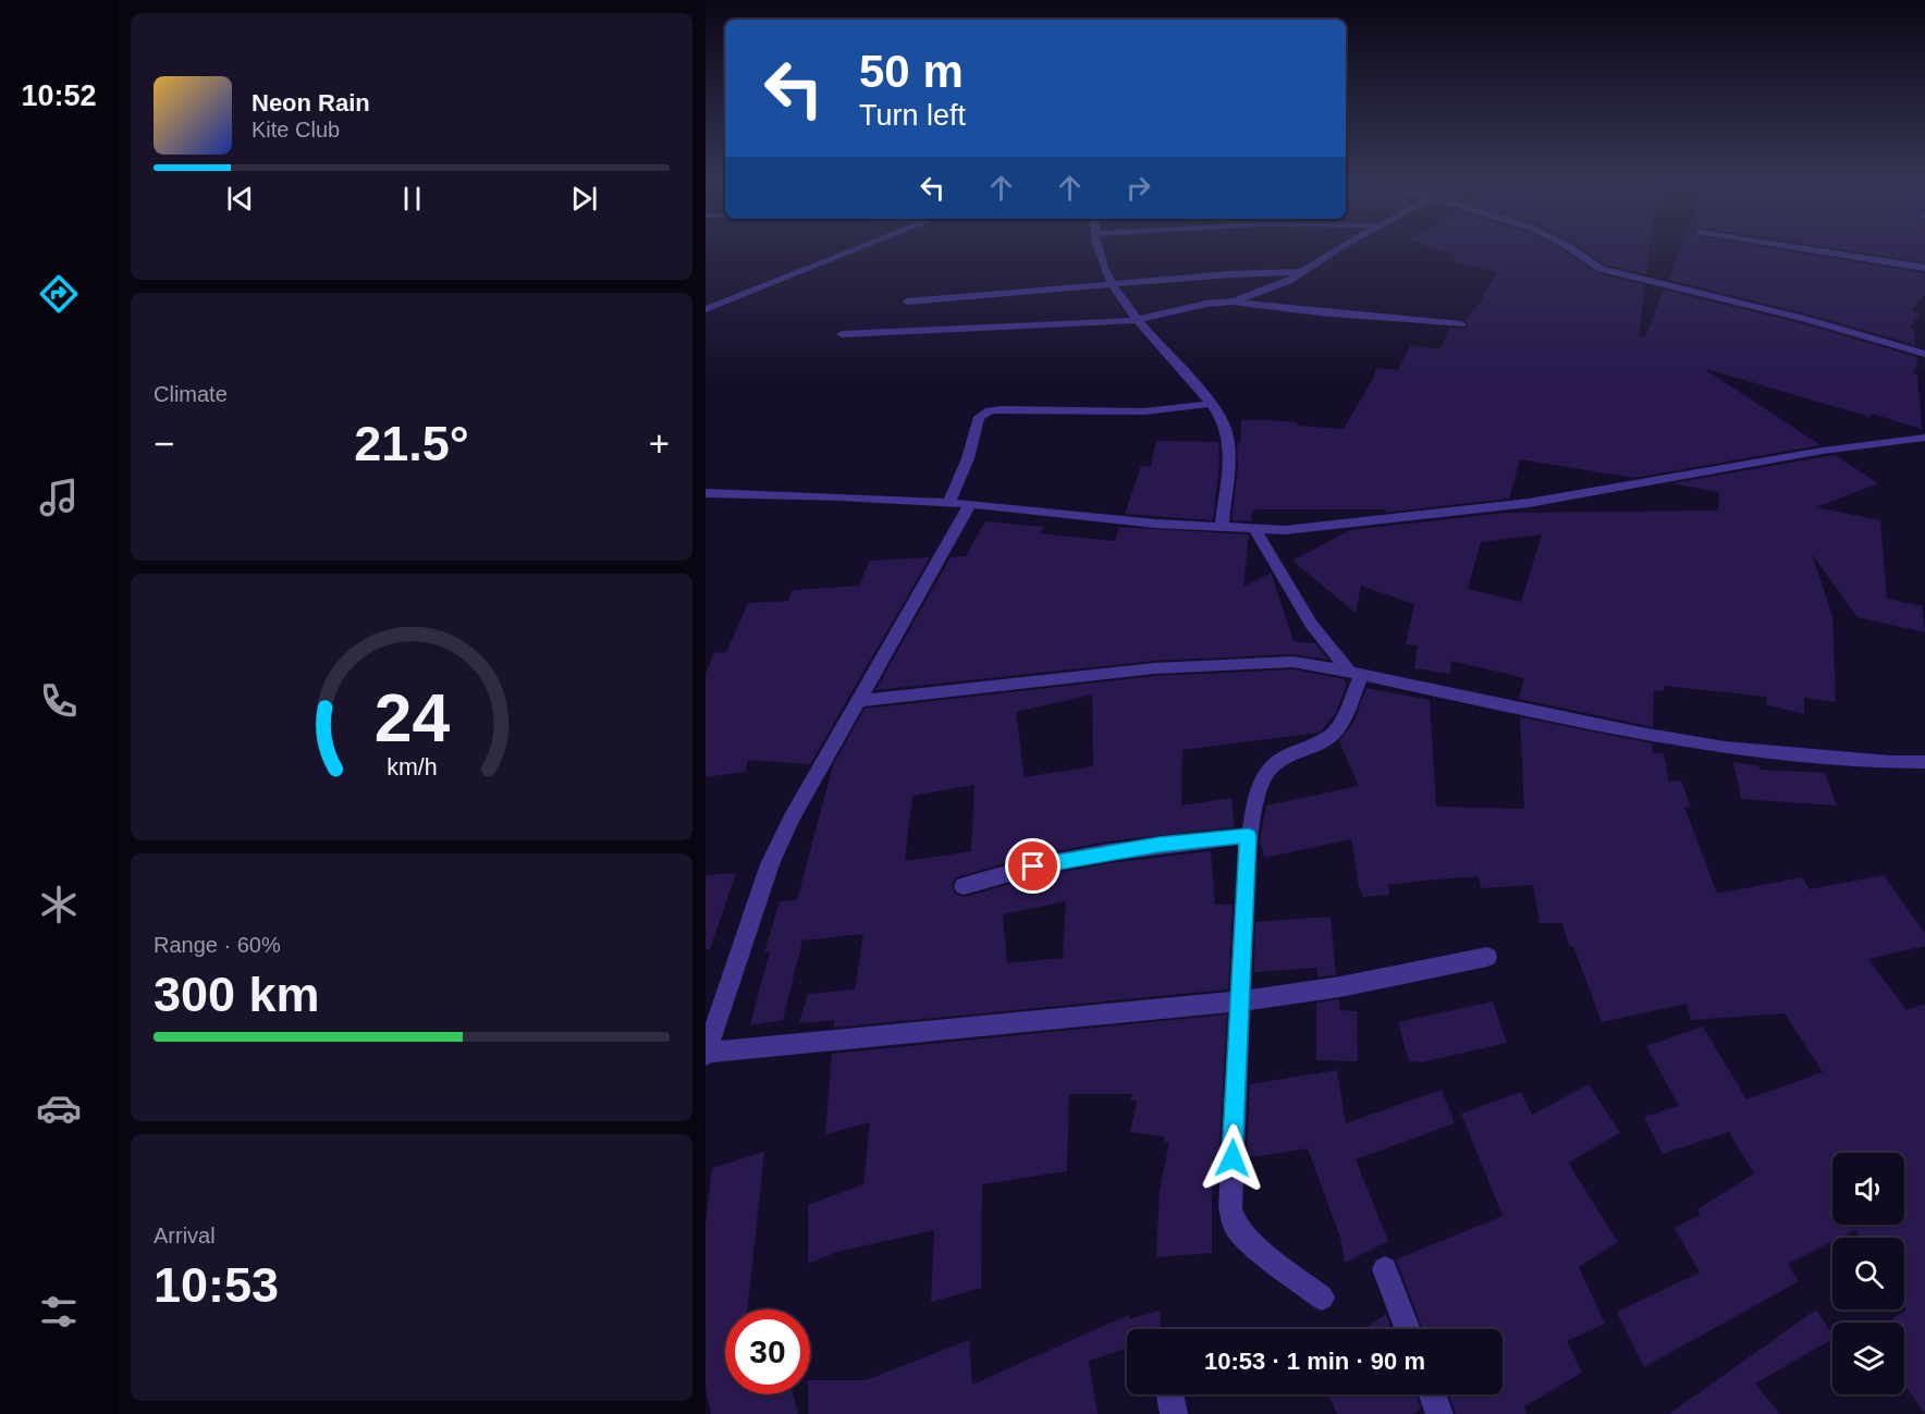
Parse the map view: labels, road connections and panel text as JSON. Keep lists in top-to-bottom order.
{
  "page": {
    "tabs": "10:52",
    "turn": ["50 m", "Turn left"],
    "song": ["Neon Rain", "Kite Club"],
    "tile": [
      "Climate",
      ["Range · 60%", "300 km"],
      ["Arrival", "10:53"]
    ],
    "heat": ["−", "21.5°", "+"],
    "limit": "30",
    "trip": "10:53 · 1 min · 90 m",
    "gauge": ["24", "km/h"]
  }
}
